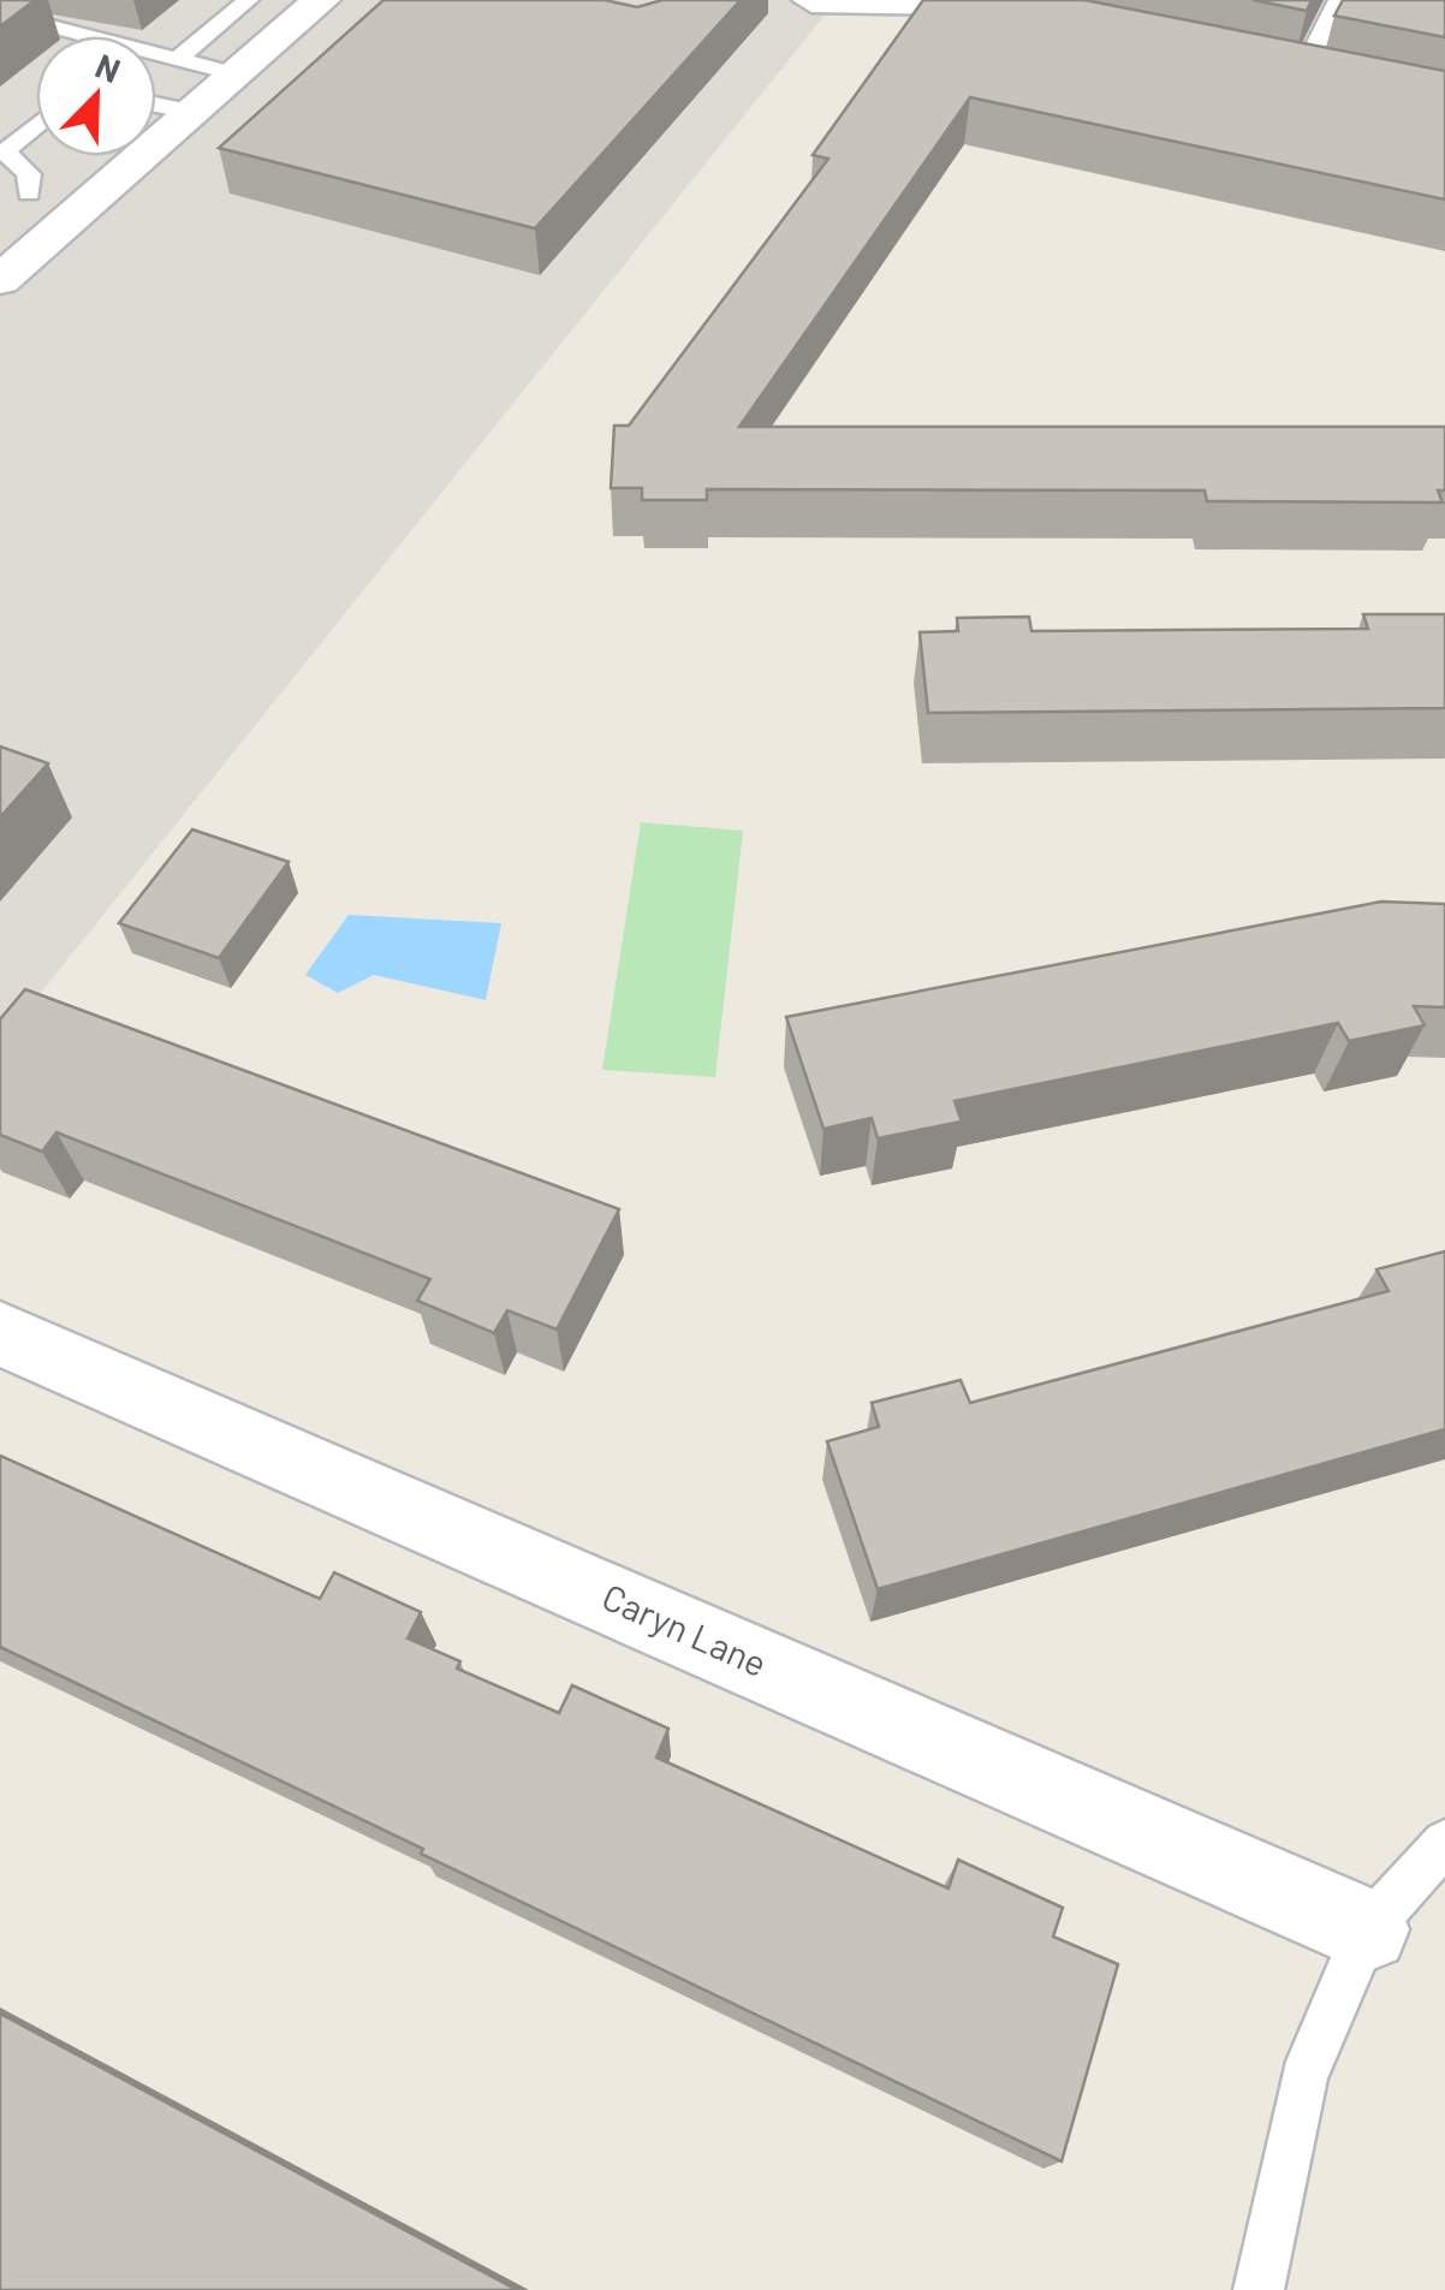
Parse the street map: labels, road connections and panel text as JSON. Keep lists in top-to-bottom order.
{
  "streets": {
    "street": ["Caryn Lane"]
  },
  "north": "top right"
}
